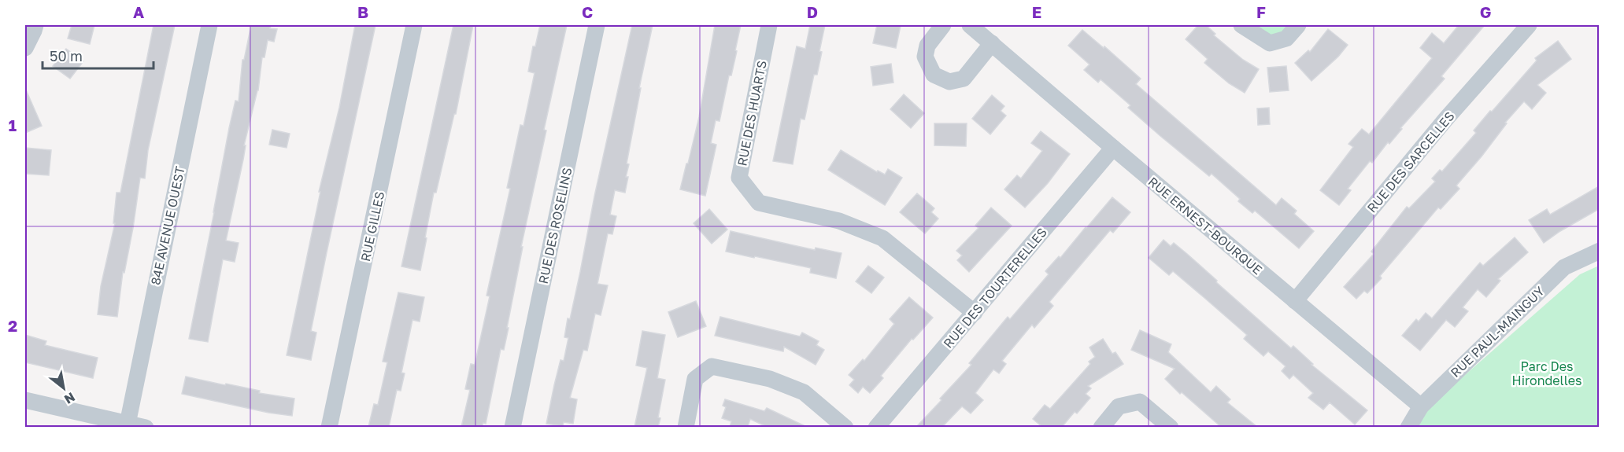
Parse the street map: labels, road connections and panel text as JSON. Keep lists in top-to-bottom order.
{
  "streets": {
    "street": [
      "RUE DES HUARTS",
      "RUE DES SARCELLES",
      "84E AVENUE OUEST",
      "RUE DES ROSELINS",
      "RUE ERNEST-BOURQUE",
      "RUE GILLES",
      "RUE DES TOURTERELLES",
      "RUE PAUL-MAINGUY"
    ]
  },
  "crossings": [
    ["RUE DES HUARTS", "RUE DES TOURTERELLES"],
    ["RUE DES SARCELLES", "RUE ERNEST-BOURQUE"],
    ["RUE ERNEST-BOURQUE", "RUE DES TOURTERELLES"],
    ["RUE ERNEST-BOURQUE", "RUE PAUL-MAINGUY"]
  ],
  "parks": ["Parc Des Hirondelles"],
  "scale_bar": "50 m",
  "north": "bottom right",
  "grid": {
    "columns": [
      "A",
      "B",
      "C",
      "D",
      "E",
      "F",
      "G"
    ],
    "rows": ["1", "2"]
  }
}
